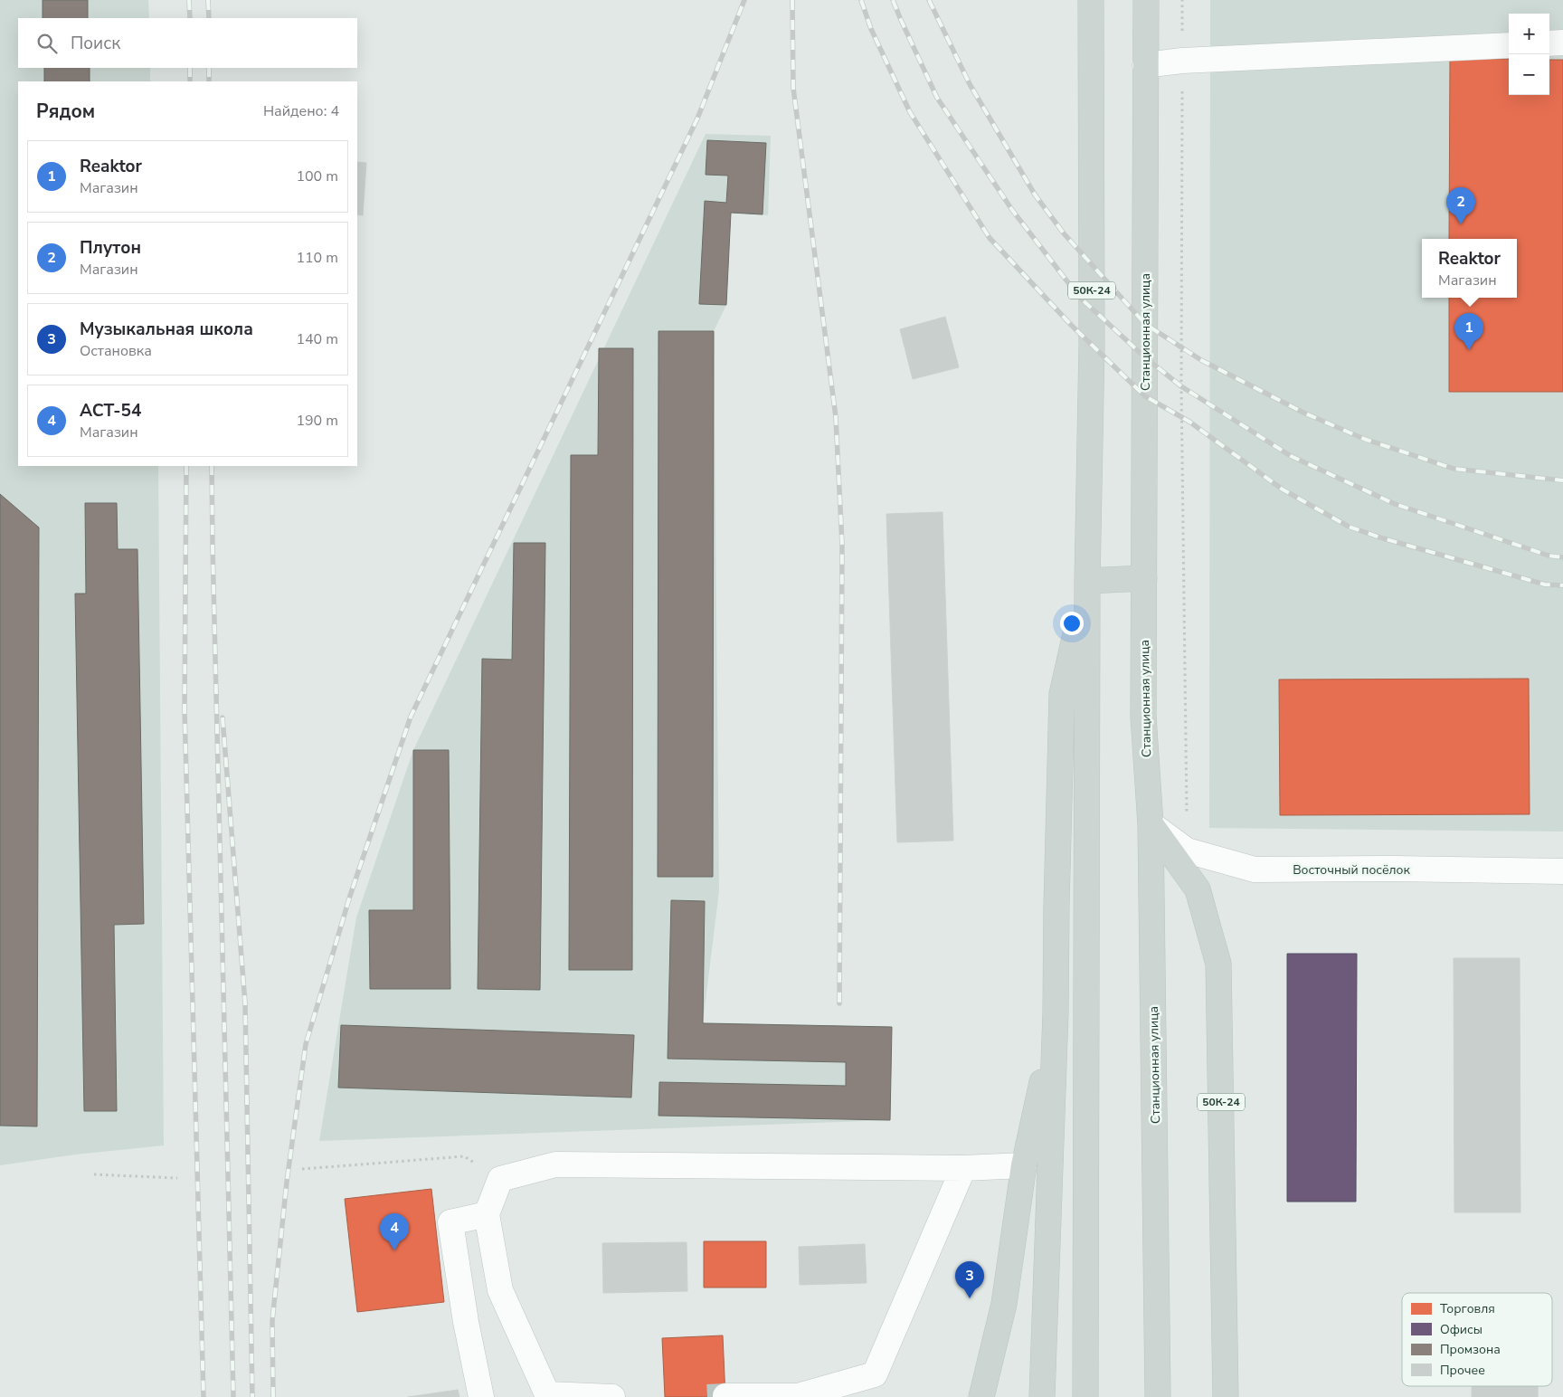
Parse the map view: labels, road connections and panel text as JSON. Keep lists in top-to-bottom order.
{
  "streets": {
    "main road": ["50К-24", "Станционная улица"],
    "street": ["Восточный посёлок"]
  },
  "crossings": [
    ["50К-24", "Станционная улица"],
    ["50К-24", "Восточный посёлок"],
    ["Станционная улица", "Восточный посёлок"]
  ],
  "legend": [
    "Торговля",
    "Офисы",
    "Промзона",
    "Прочее"
  ],
  "page": {
    "map_buttons": ["+", "−"],
    "search": "Поиск",
    "heading": ["Рядом", "Найдено: 4"],
    "list": [
      {
        "mark": "1",
        "name": "Reaktor",
        "note": "Магазин",
        "value": "100 m"
      },
      {
        "mark": "2",
        "name": "Плутон",
        "note": "Магазин",
        "value": "110 m"
      },
      {
        "mark": "3",
        "name": "Музыкальная школа",
        "note": "Остановка",
        "value": "140 m"
      },
      {
        "mark": "4",
        "name": "АСТ-54",
        "note": "Магазин",
        "value": "190 m"
      }
    ],
    "pins": [
      "2",
      "1",
      "4",
      "3"
    ],
    "popup": ["Reaktor", "Магазин"]
  }
}
